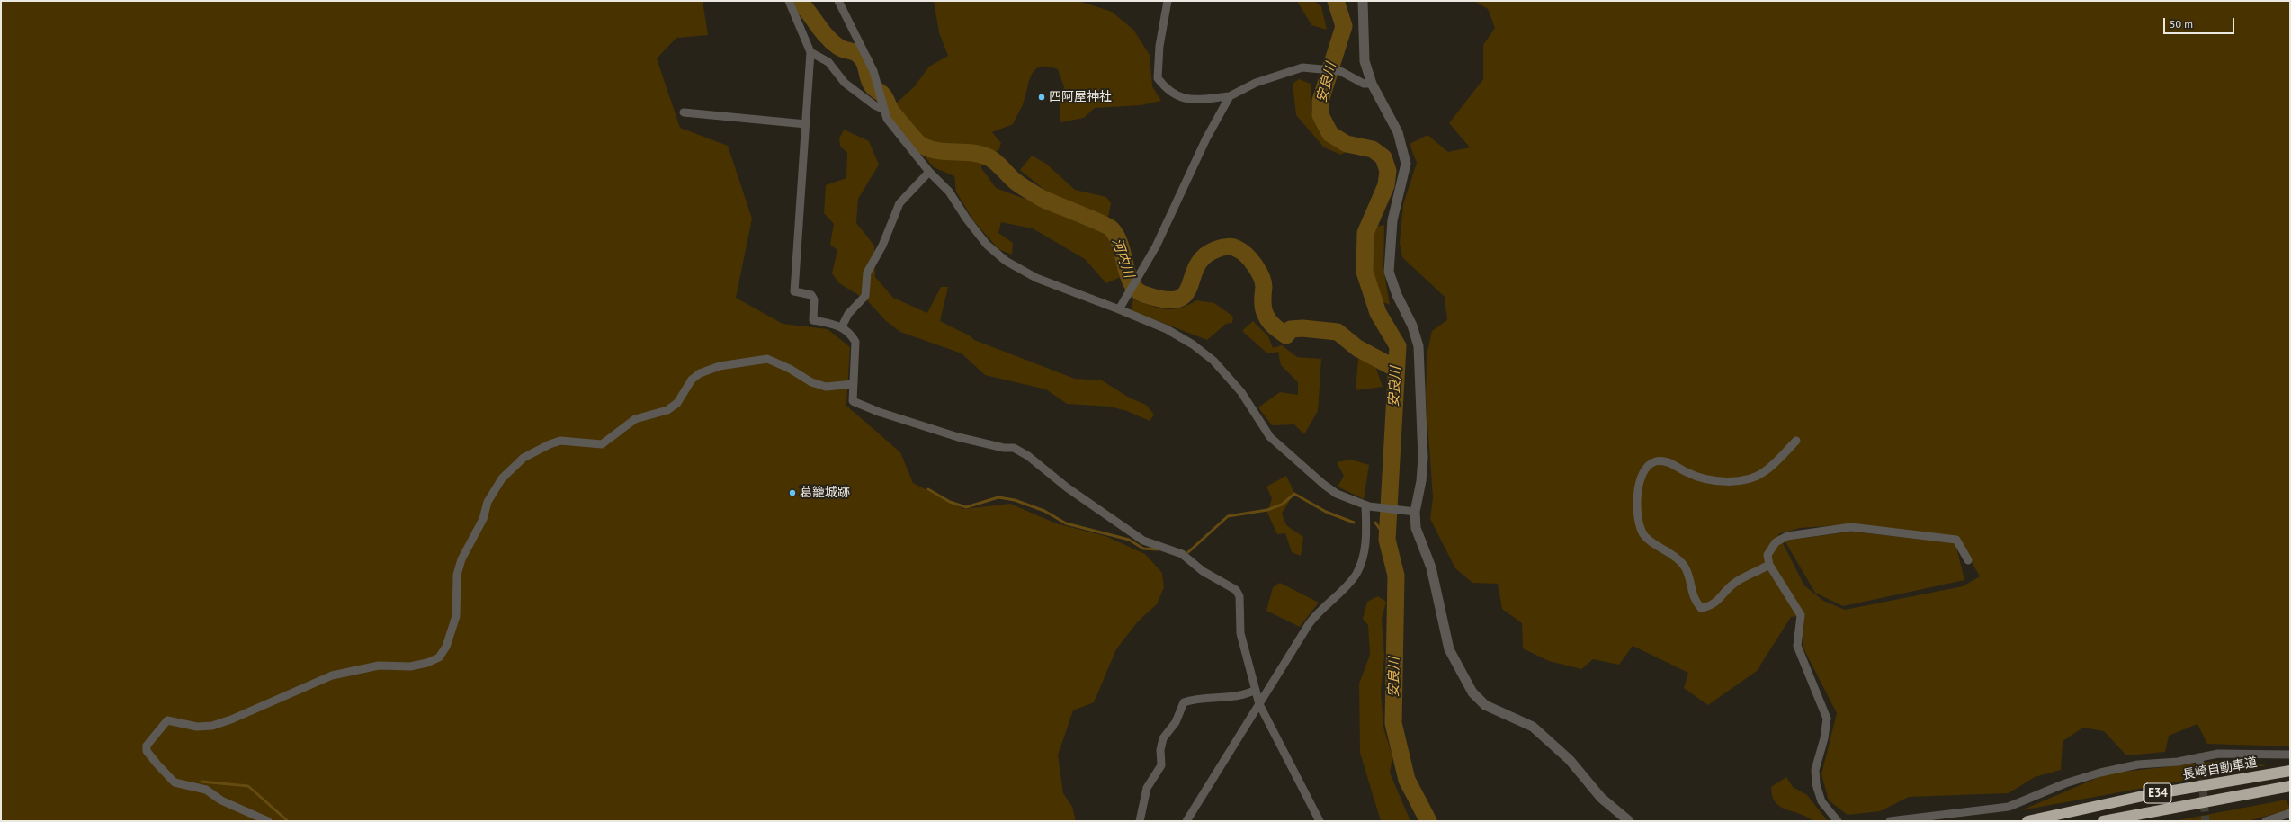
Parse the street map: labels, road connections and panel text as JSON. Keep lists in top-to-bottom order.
{
  "streets": {
    "highway": ["長崎自動車道", "E34"]
  },
  "water": ["安良川", "河内川"],
  "places": ["四阿屋神社", "葛籠城跡"],
  "scale_bar": "50 m"
}
